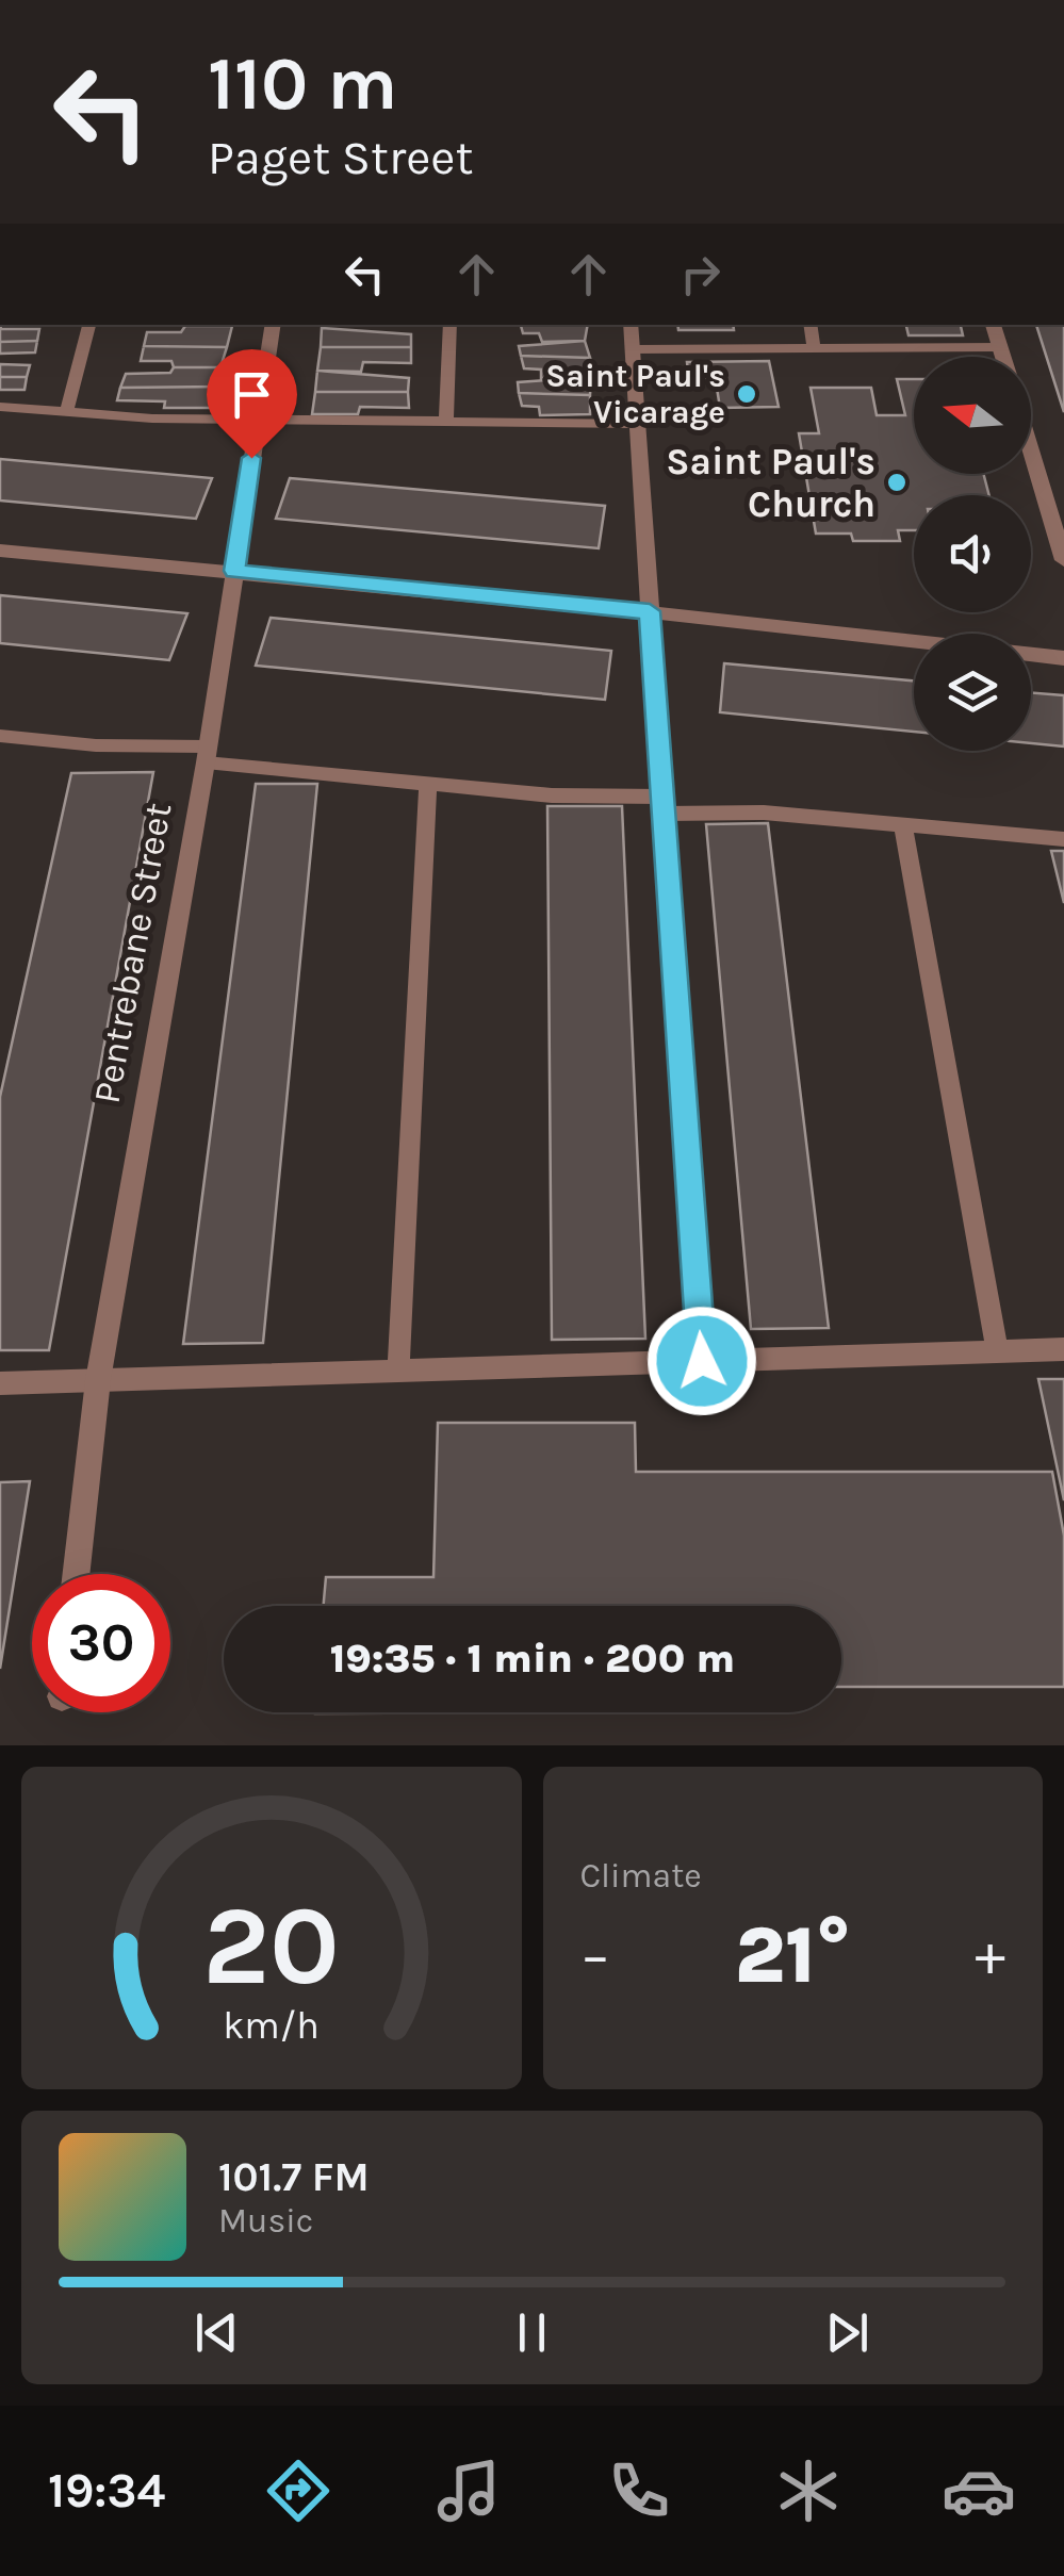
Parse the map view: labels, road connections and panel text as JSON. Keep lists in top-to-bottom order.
{
  "streets": {
    "street": ["Pentrebane Street"]
  },
  "places": ["Saint Paul's Vicarage", "Saint Paul's Church"],
  "north": "left",
  "page": {
    "turn": ["110 m", "Paget Street"],
    "limit": "30",
    "trip": "19:35 · 1 min · 200 m",
    "tile": "Climate",
    "heat": ["−", "21°", "+"],
    "song": ["101.7 FM", "Music"],
    "tabs": "19:34",
    "gauge": ["20", "km/h"]
  }
}
